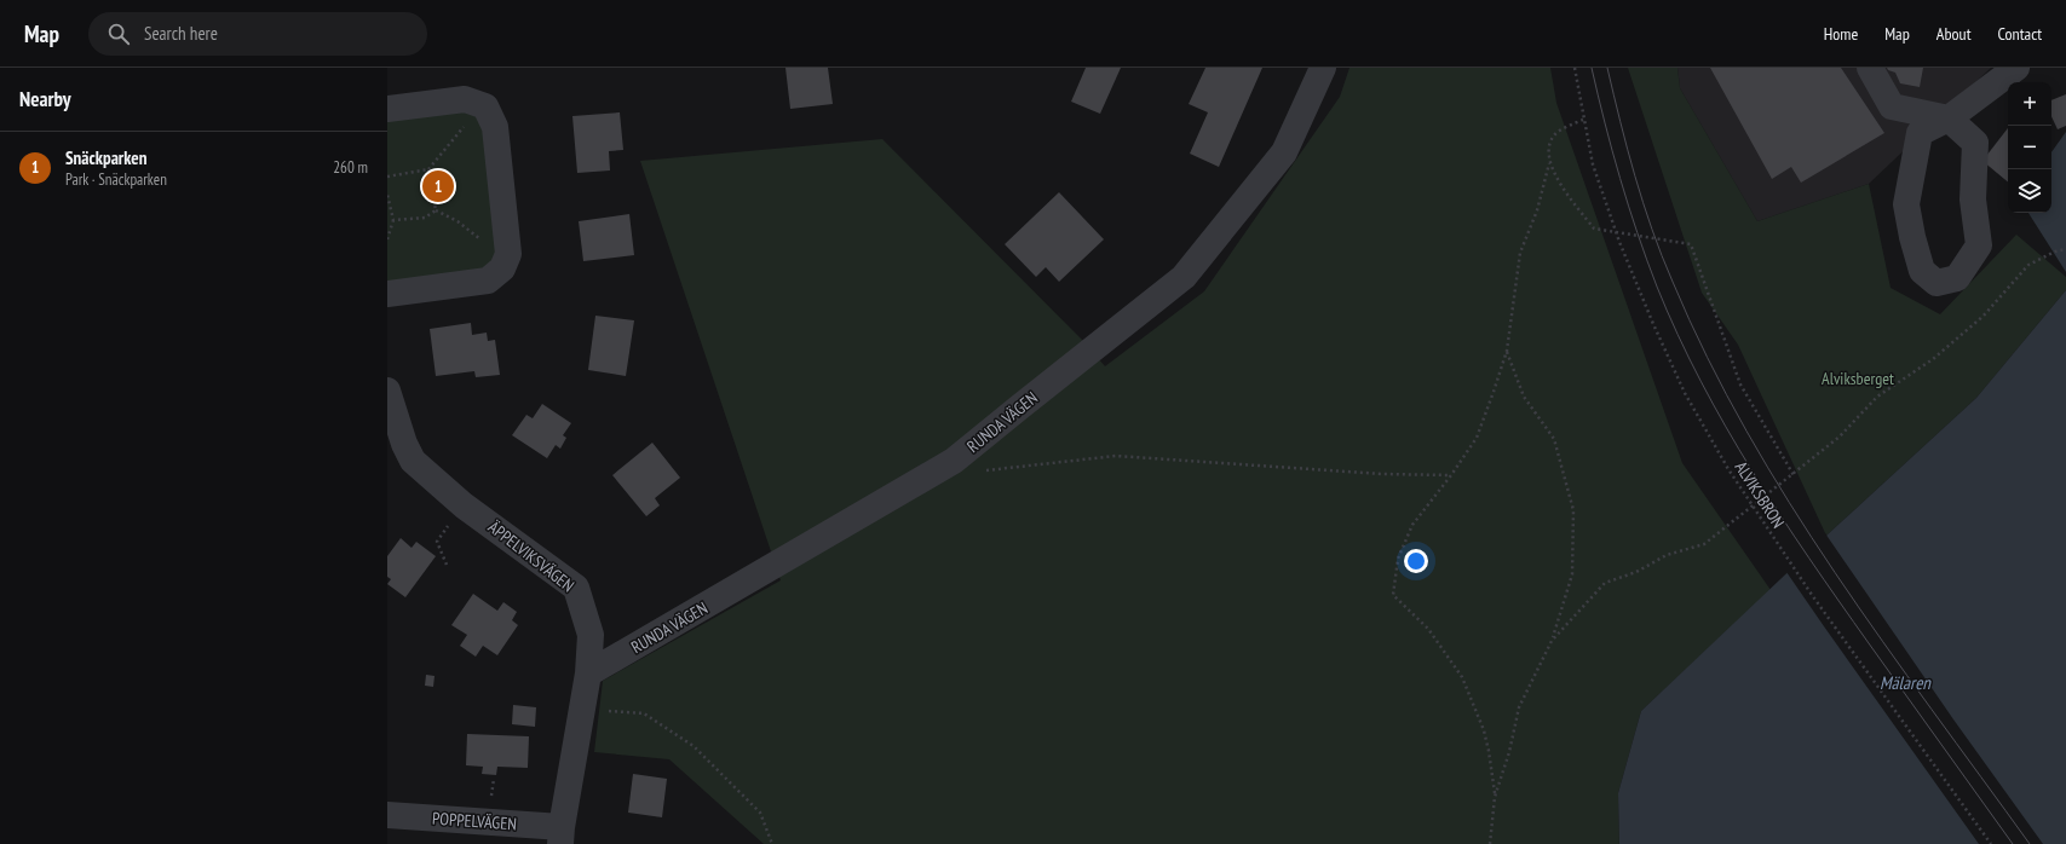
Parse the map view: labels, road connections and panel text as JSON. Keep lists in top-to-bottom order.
{
  "streets": {
    "street": ["RUNDA VÄGEN", "ÄPPELVIKSVÄGEN", "POPPELVÄGEN"],
    "path": ["ALVIKSBRON"]
  },
  "crossings": [
    ["RUNDA VÄGEN", "ÄPPELVIKSVÄGEN"],
    ["ÄPPELVIKSVÄGEN", "POPPELVÄGEN"]
  ],
  "water": ["Mälaren"],
  "parks": ["Alviksberget"],
  "page": {
    "header": "Map",
    "search": "Search here",
    "nav": [
      "Home",
      "Map",
      "About",
      "Contact"
    ],
    "heading": "Nearby",
    "map_buttons": ["+", "−"],
    "list": [
      {
        "mark": "1",
        "name": "Snäckparken",
        "note": "Park · Snäckparken",
        "value": "260 m"
      }
    ],
    "pins": "1"
  }
}
